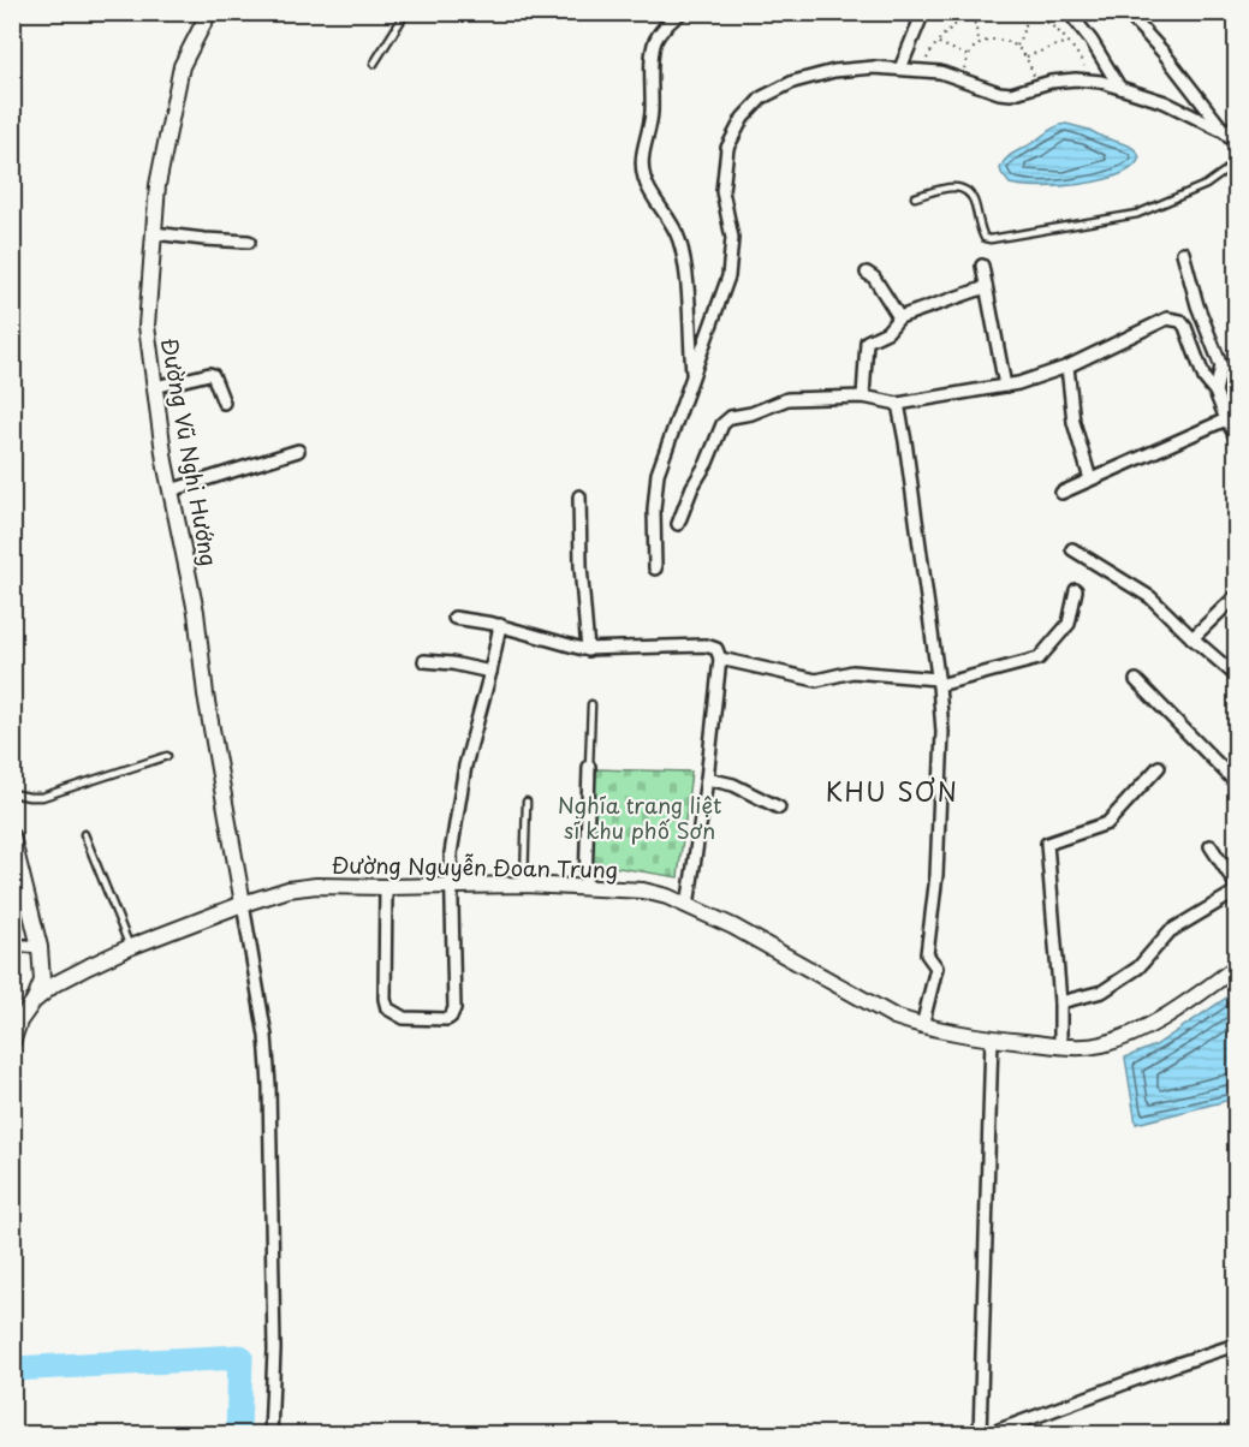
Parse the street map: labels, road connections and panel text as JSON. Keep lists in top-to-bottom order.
{
  "streets": {
    "street": ["Đường Vũ Nghi Hướng", "Đường Nguyễn Đoan Trung"]
  },
  "crossings": [
    ["Đường Vũ Nghi Hướng", "Đường Nguyễn Đoan Trung"]
  ],
  "districts": ["KHU SƠN"],
  "parks": ["Nghĩa trang liệt sĩ khu phố Sơn"]
}
